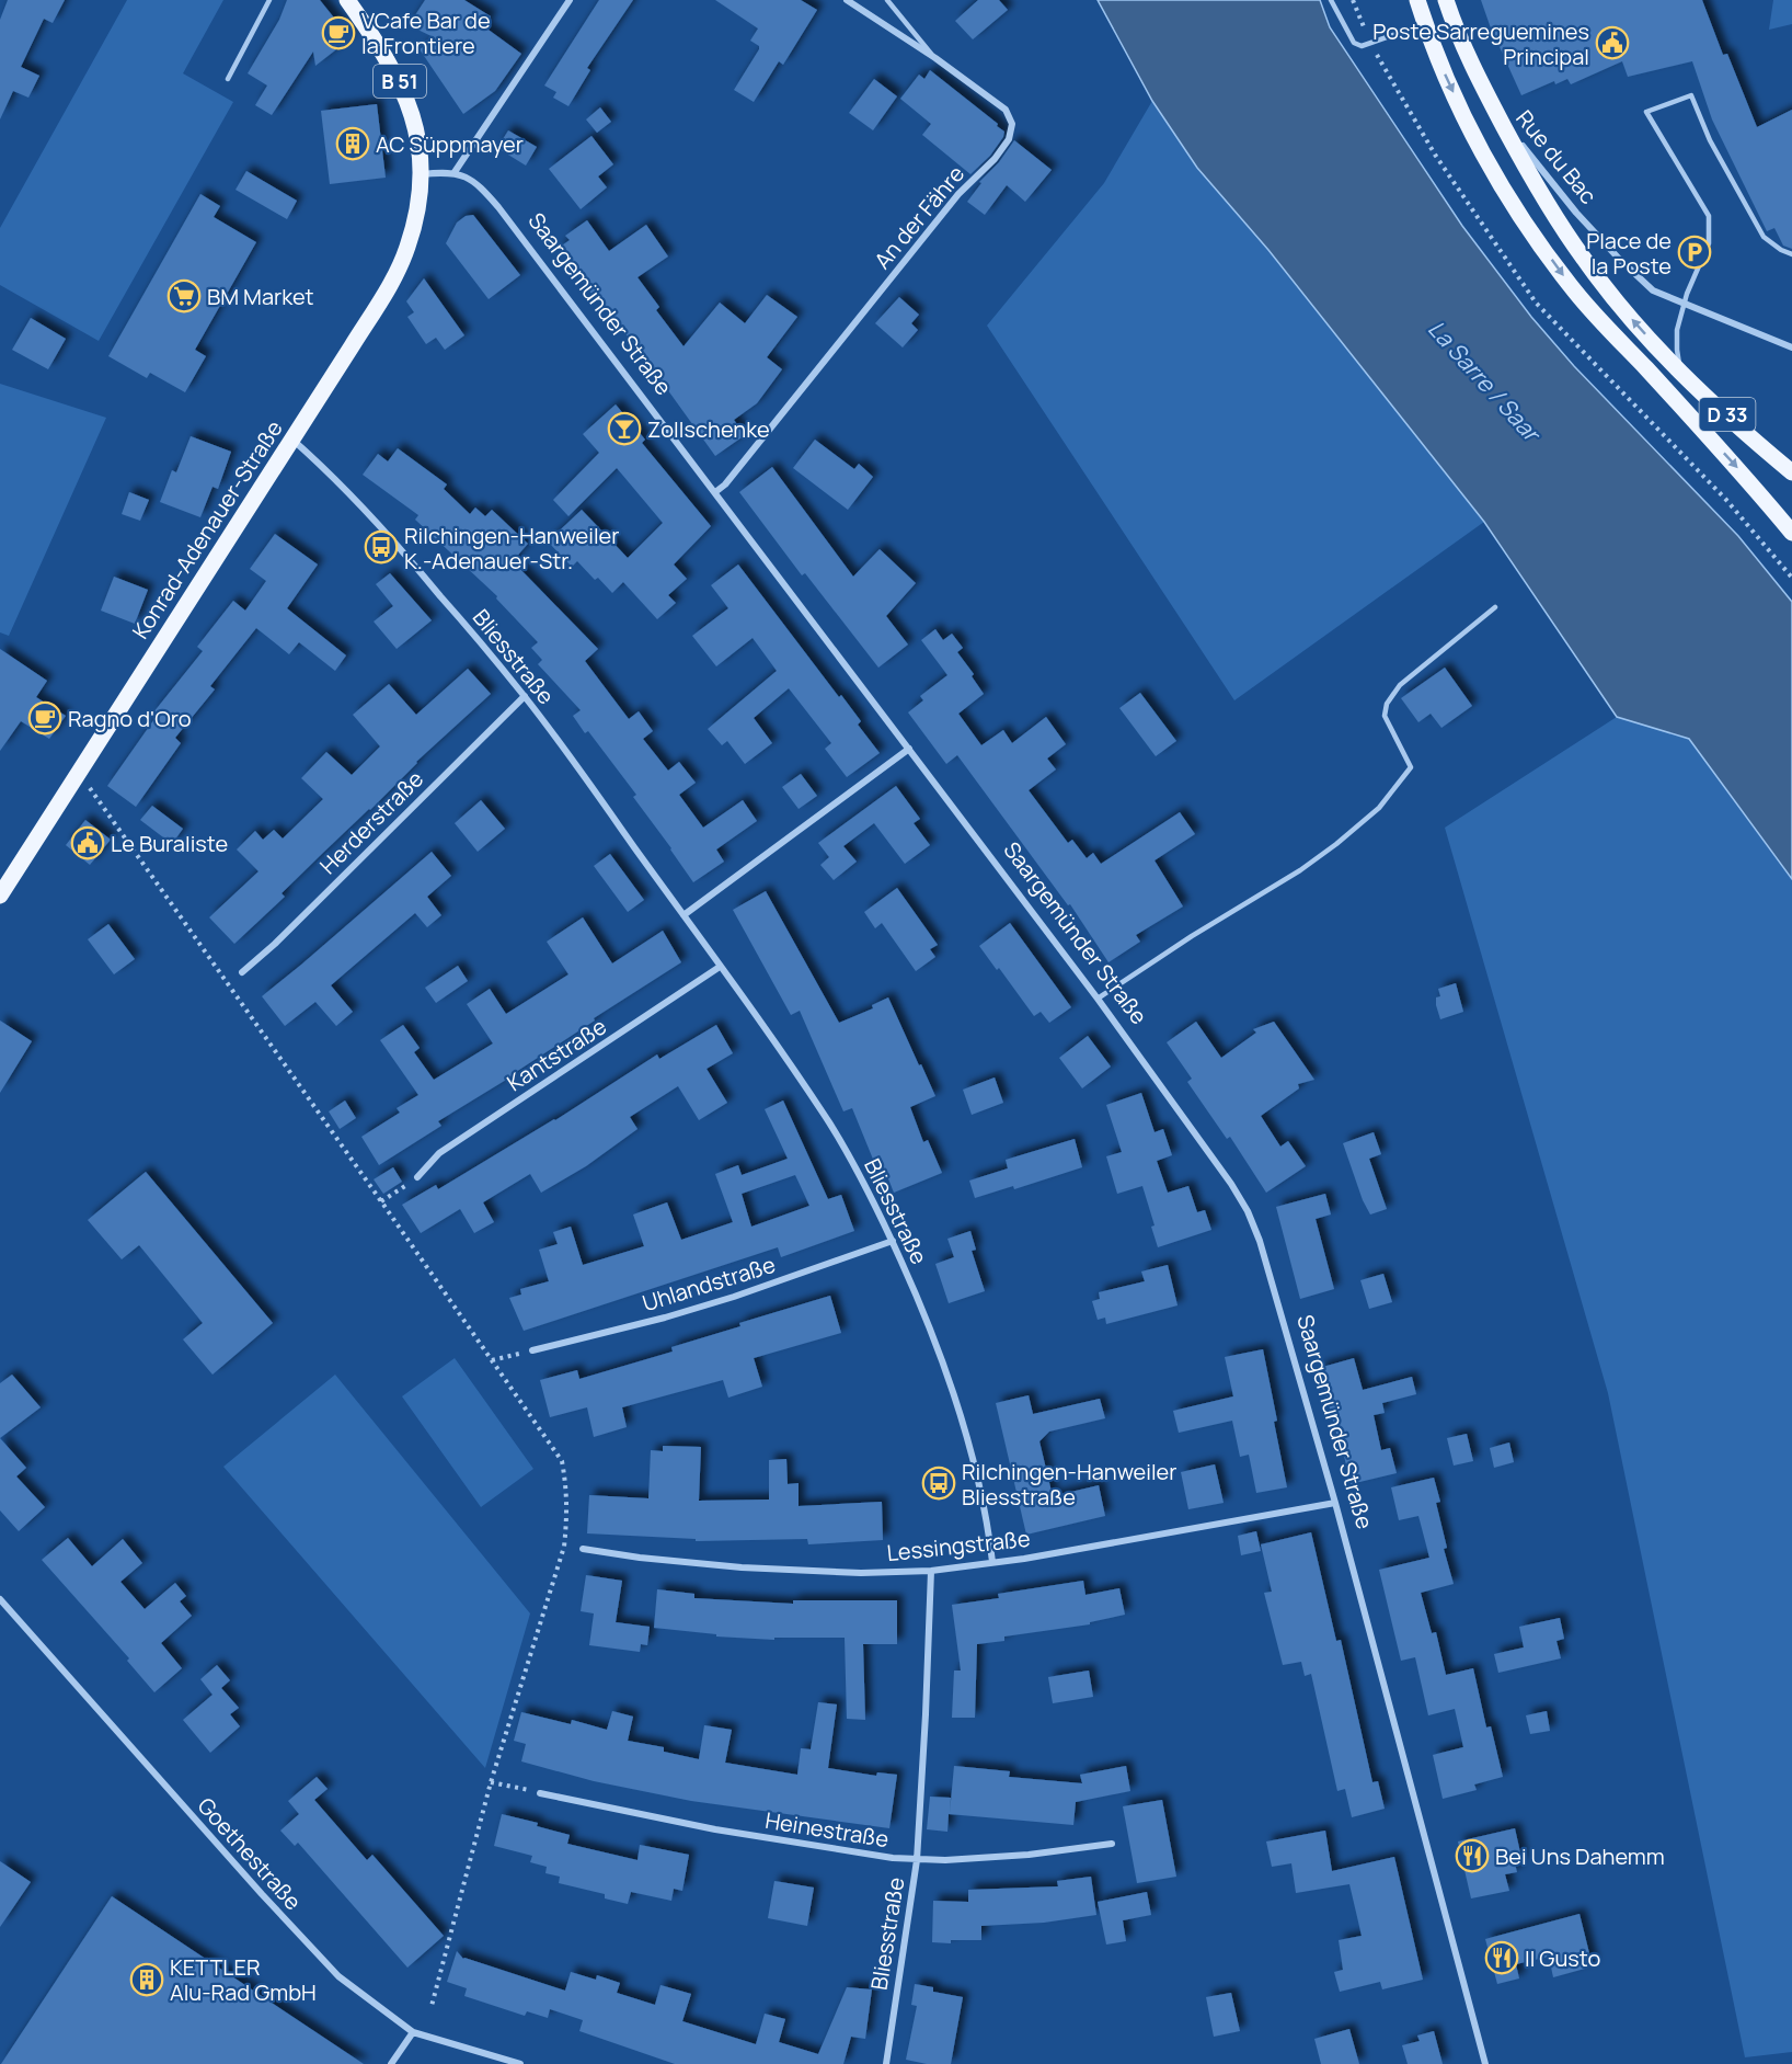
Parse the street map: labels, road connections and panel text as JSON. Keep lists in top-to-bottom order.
{
  "streets": {
    "main road": ["B 51", "D 33", "Konrad-Adenauer-Straße"],
    "street": [
      "Rue du Bac",
      "An der Fähre",
      "Saargemünder Straße",
      "Bliesstraße",
      "Herderstraße",
      "Kantstraße",
      "Uhlandstraße",
      "Lessingstraße",
      "Heinestraße",
      "Goethestraße"
    ]
  },
  "crossings": [
    ["B 51", "Konrad-Adenauer-Straße"],
    ["Rue du Bac", "D 33"],
    ["An der Fähre", "Saargemünder Straße"],
    ["Saargemünder Straße", "Lessingstraße"],
    ["Konrad-Adenauer-Straße", "Bliesstraße"],
    ["Bliesstraße", "Herderstraße"],
    ["Bliesstraße", "Kantstraße"],
    ["Bliesstraße", "Uhlandstraße"],
    ["Bliesstraße", "Lessingstraße"],
    ["Bliesstraße", "Heinestraße"]
  ],
  "water": ["La Sarre / Saar"],
  "places": {
    "cafe": ["VCafe Bar de la Frontiere", "Ragno d'Oro"],
    "public building": ["Poste Sarreguemines Principal", "Le Buraliste"],
    "building": ["AC Süppmayer", "KETTLER Alu-Rad GmbH"],
    "parking": ["Place de la Poste"],
    "supermarket": ["BM Market"],
    "bar": ["Zollschenke"],
    "bus stop": ["Rilchingen-Hanweiler K.-Adenauer-Str.", "Rilchingen-Hanweiler Bliesstraße"],
    "restaurant": ["Bei Uns Dahemm", "Il Gusto"]
  }
}
